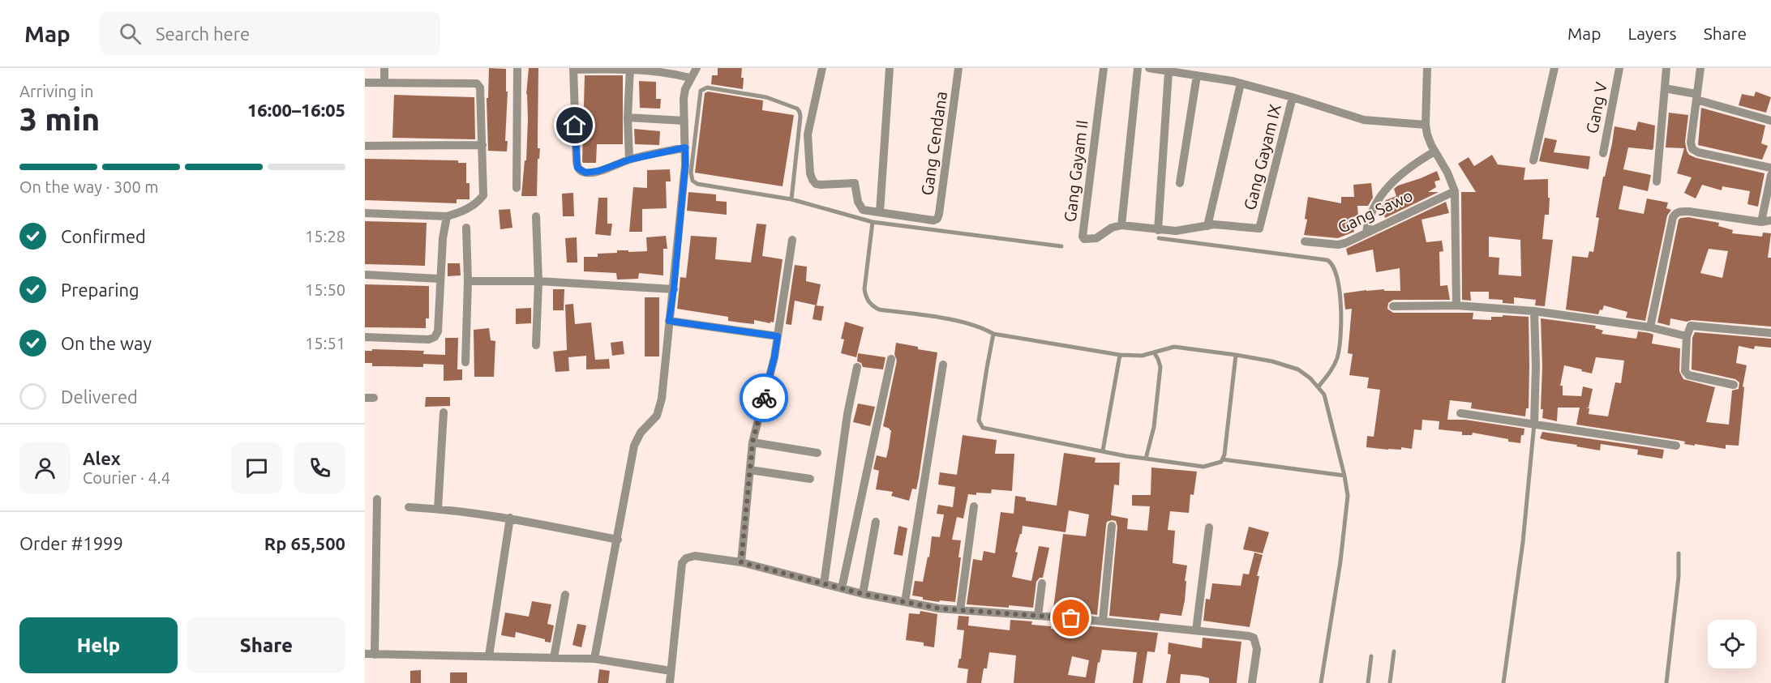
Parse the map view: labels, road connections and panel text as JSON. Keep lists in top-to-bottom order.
{
  "streets": {
    "street": [
      "Gang V",
      "Gang Cendana",
      "Gang Gayam IX",
      "Gang Gayam II",
      "Gang Sawo"
    ]
  },
  "page": {
    "header": "Map",
    "search": "Search here",
    "nav": ["Map", "Layers", "Share"],
    "heading": ["3 min", "Arriving in", "16:00–16:05"],
    "panel": [
      "Alex",
      "Courier · 4.4",
      "Order #1999",
      "Rp 65,500"
    ],
    "bar": "On the way · 300 m",
    "list": [
      ["Confirmed", "15:28"],
      ["Preparing", "15:50"],
      ["On the way", "15:51"],
      "Delivered"
    ],
    "buttons": ["Help", "Share"]
  }
}
